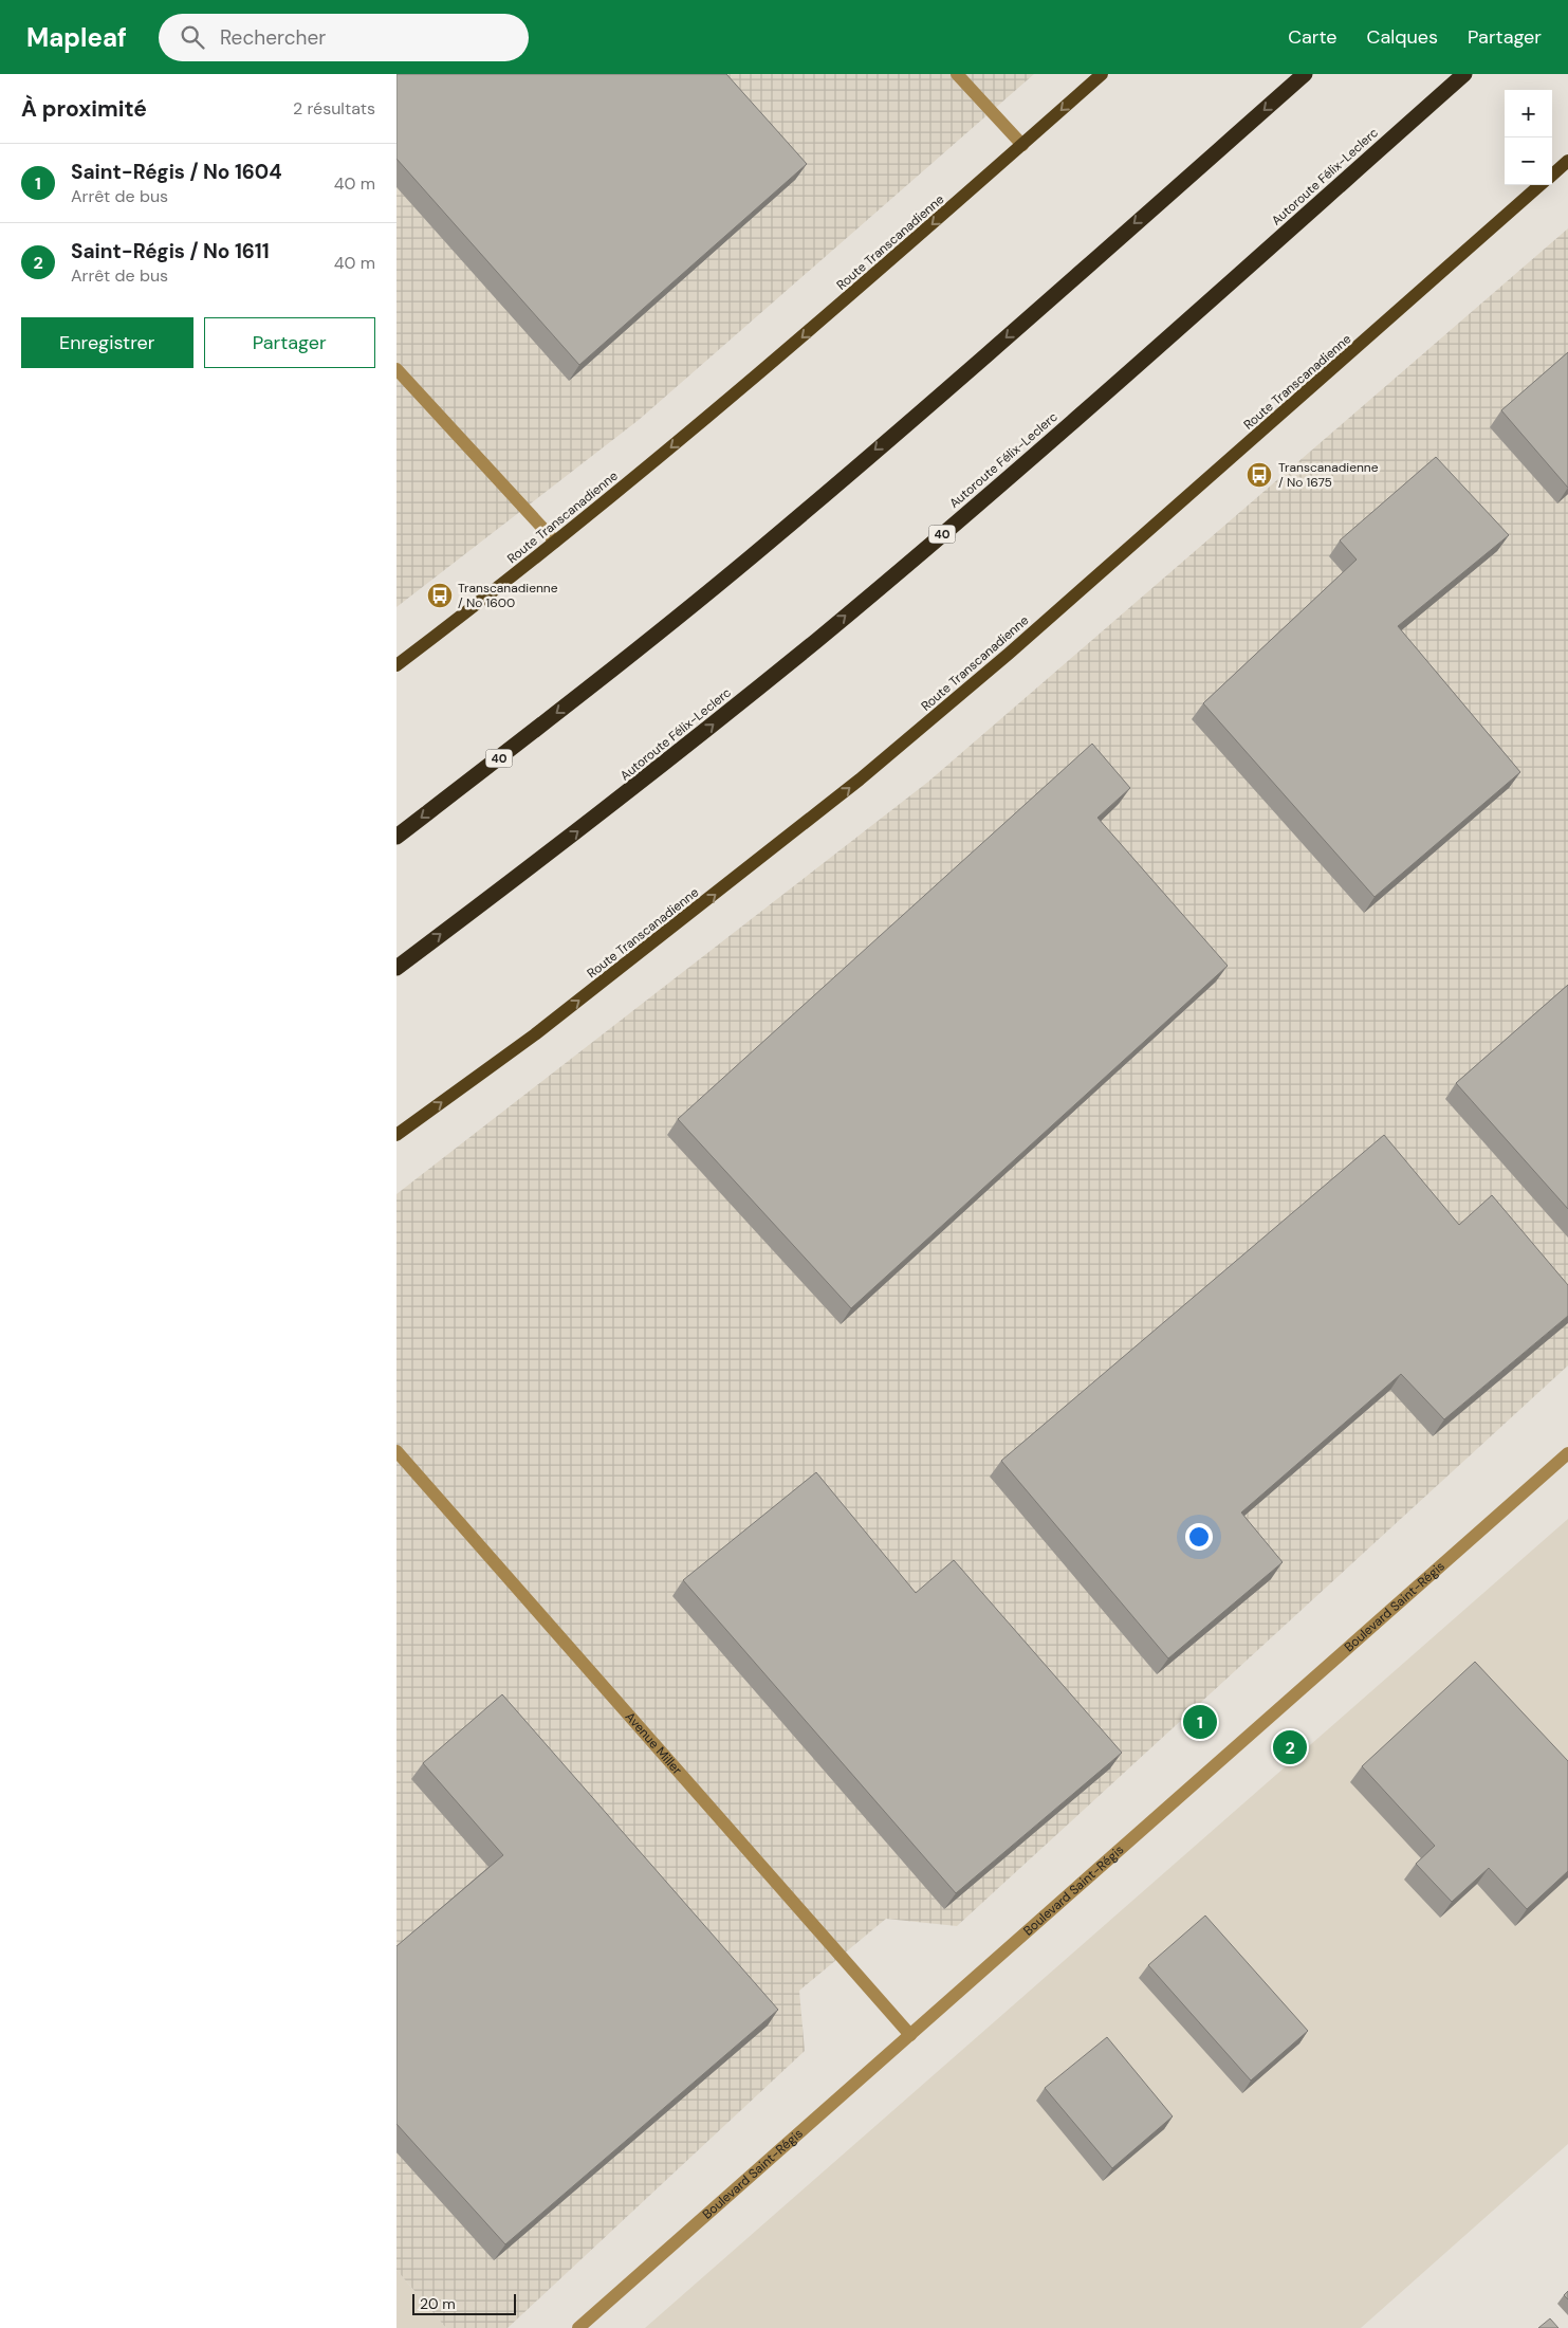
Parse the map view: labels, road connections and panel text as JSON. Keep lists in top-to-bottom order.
{
  "streets": {
    "highway": ["Autoroute Félix-Leclerc", "40"],
    "main road": ["Route Transcanadienne"],
    "street": ["Boulevard Saint-Régis", "Avenue Miller"]
  },
  "crossings": [
    ["Boulevard Saint-Régis", "Avenue Miller"]
  ],
  "places": {
    "bus stop": ["Transcanadienne / No 1675", "Transcanadienne / No 1600"]
  },
  "scale_bar": "20 m",
  "page": {
    "header": "Mapleaf",
    "search": "Rechercher",
    "nav": ["Carte", "Calques", "Partager"],
    "heading": ["À proximité", "2 résultats"],
    "map_buttons": ["+", "−"],
    "list": [
      {
        "mark": "1",
        "name": "Saint-Régis / No 1604",
        "note": "Arrêt de bus",
        "value": "40 m"
      },
      {
        "mark": "2",
        "name": "Saint-Régis / No 1611",
        "note": "Arrêt de bus",
        "value": "40 m"
      }
    ],
    "buttons": ["Enregistrer", "Partager"],
    "pins": ["1", "2"],
    "scale": "20 m"
  }
}
